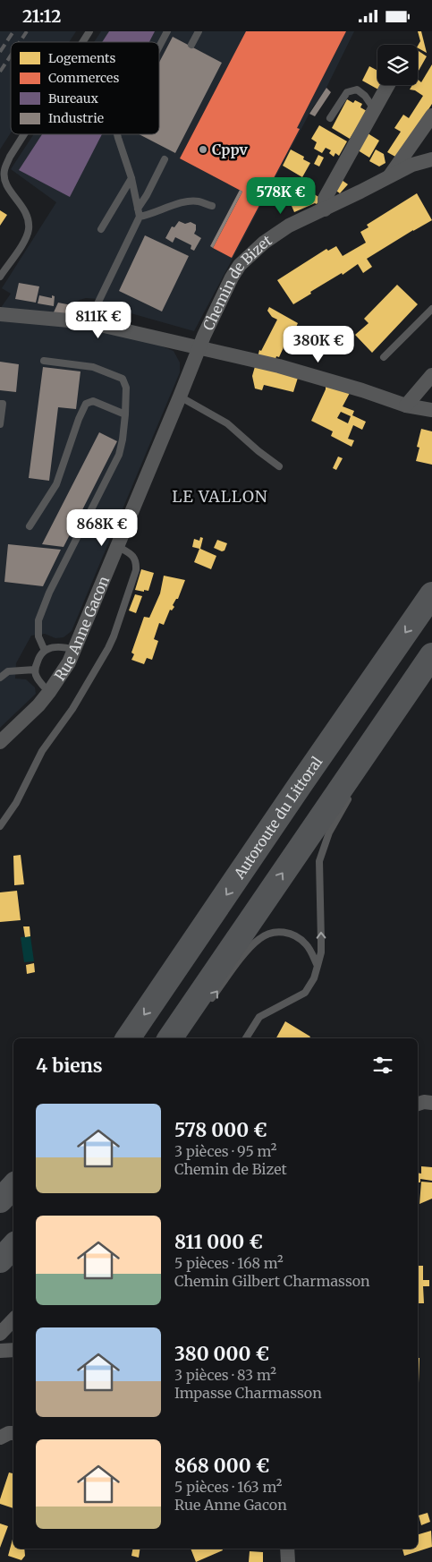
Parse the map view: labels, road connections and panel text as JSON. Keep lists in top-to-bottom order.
{
  "streets": {
    "highway": ["Autoroute du Littoral"],
    "street": ["Chemin de Bizet", "Rue Anne Gacon"]
  },
  "crossings": [
    ["Chemin de Bizet", "Rue Anne Gacon"]
  ],
  "districts": ["LE VALLON"],
  "places": ["Cppv"],
  "legend": [
    "Logements",
    "Commerces",
    "Bureaux",
    "Industrie"
  ],
  "page": {
    "status": "21:12",
    "price": [
      "578K €",
      "811K €",
      "380K €",
      "868K €"
    ],
    "heading": "4 biens",
    "list": [
      {
        "name": "578 000 €",
        "note": "3 pièces · 95 m² · Chemin de Bizet"
      },
      {
        "name": "811 000 €",
        "note": "5 pièces · 168 m² · Chemin Gilbert Charmasson"
      },
      {
        "name": "380 000 €",
        "note": "3 pièces · 83 m² · Impasse Charmasson"
      },
      {
        "name": "868 000 €",
        "note": "5 pièces · 163 m² · Rue Anne Gacon"
      }
    ]
  }
}
